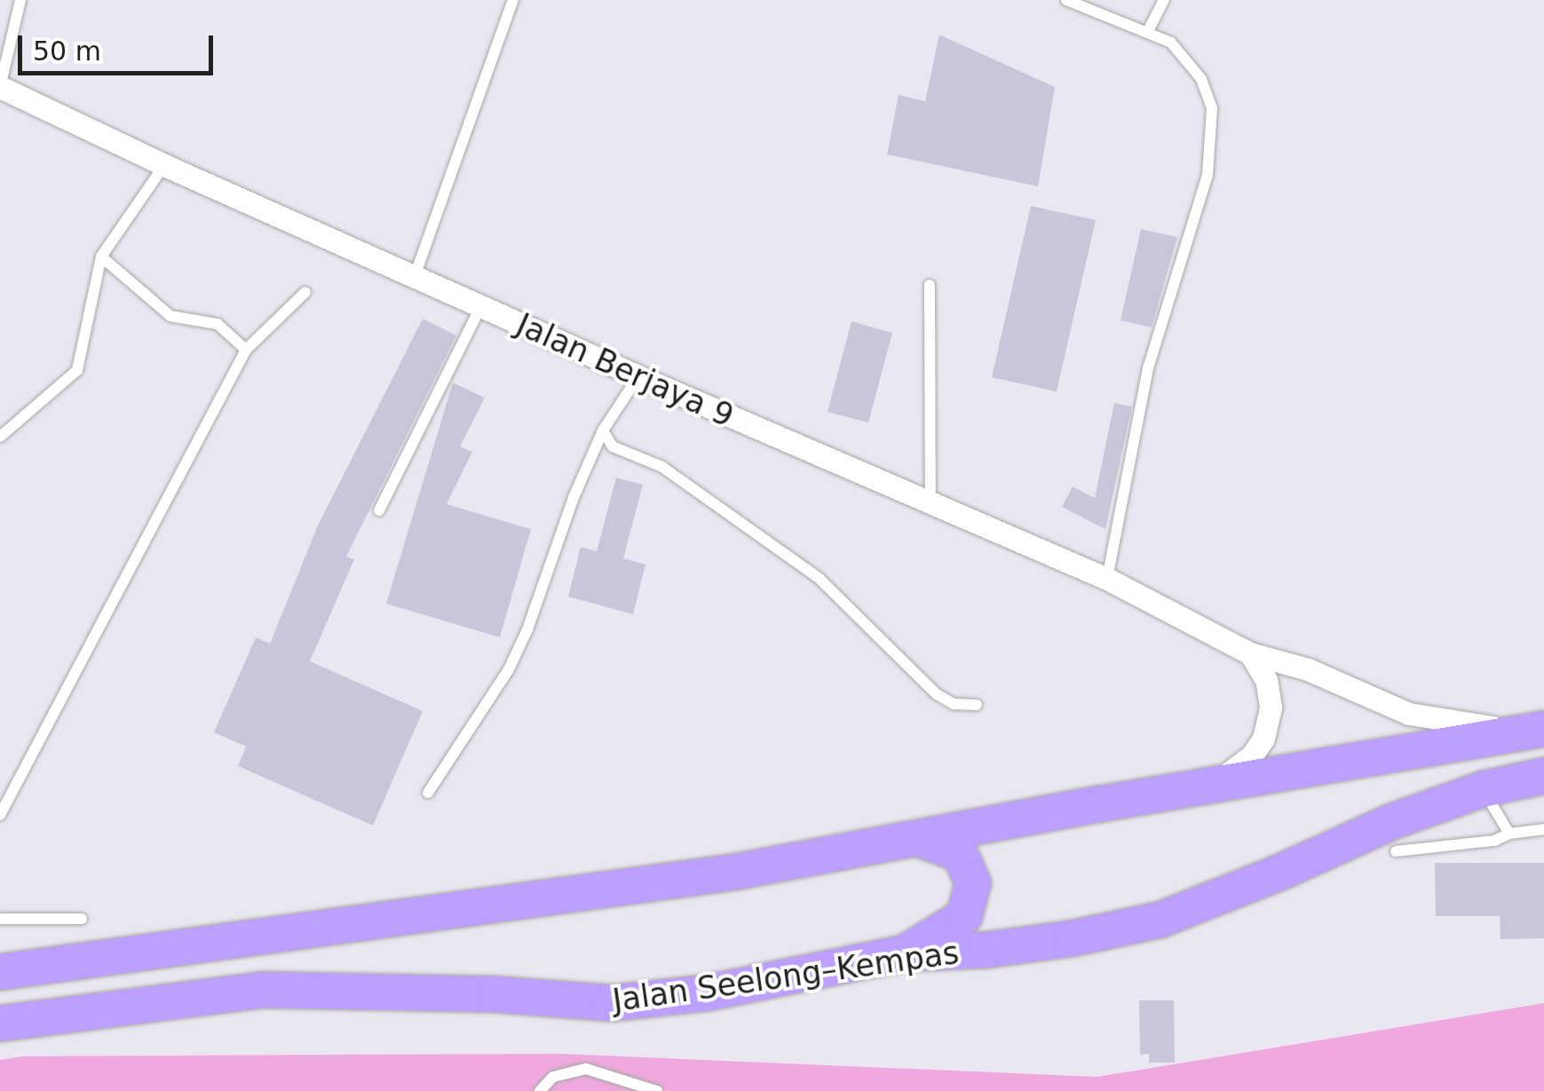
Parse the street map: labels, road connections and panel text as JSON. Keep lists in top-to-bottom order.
{
  "streets": {
    "main road": ["Jalan Seelong–Kempas"],
    "street": ["Jalan Berjaya 9"]
  },
  "scale_bar": "50 m"
}
